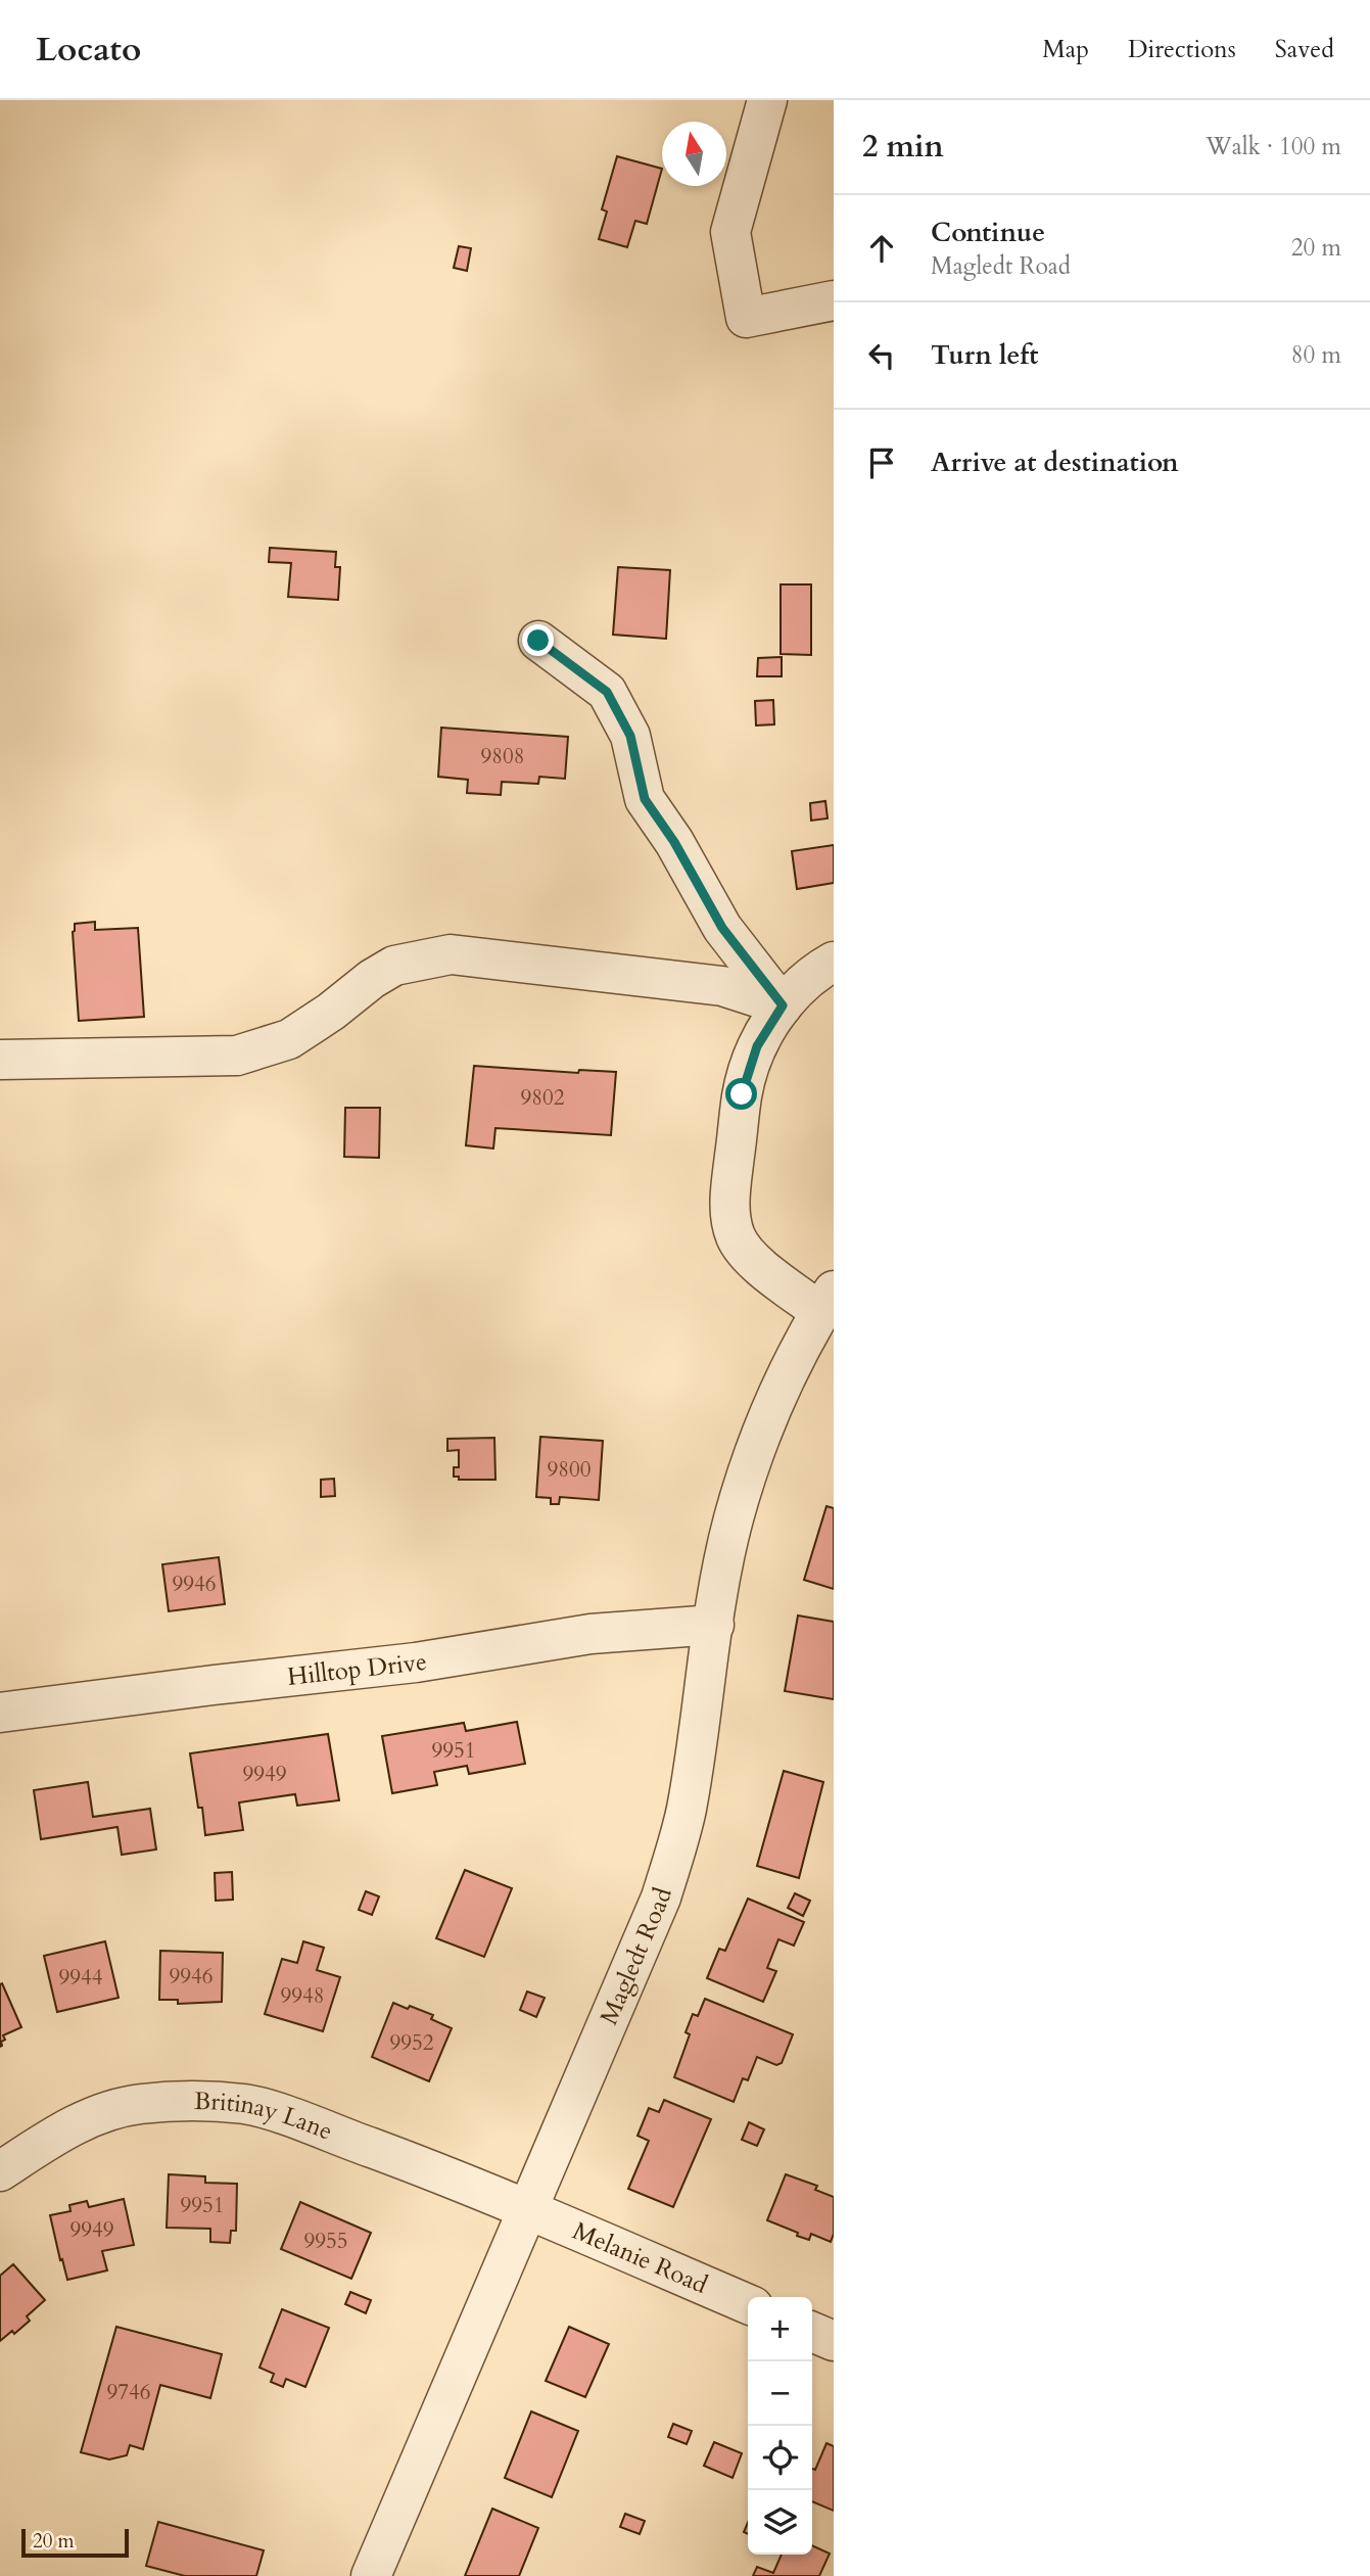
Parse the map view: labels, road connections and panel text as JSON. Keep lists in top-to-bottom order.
{
  "streets": {
    "street": [
      "Hilltop Drive",
      "Magledt Road",
      "Britinay Lane",
      "Melanie Road"
    ]
  },
  "crossings": [
    ["Hilltop Drive", "Magledt Road"],
    ["Magledt Road", "Britinay Lane"],
    ["Magledt Road", "Melanie Road"],
    ["Britinay Lane", "Melanie Road"]
  ],
  "house_numbers": [
    "9808",
    "9802",
    "9800",
    "9946",
    "9951",
    "9949",
    "9946",
    "9944",
    "9948",
    "9952",
    "9951",
    "9949",
    "9955",
    "9746"
  ],
  "scale_bar": "20 m",
  "north": "top",
  "page": {
    "header": "Locato",
    "nav": ["Map", "Directions", "Saved"],
    "heading": ["2 min", "Walk · 100 m"],
    "list": [
      ["Continue", "Magledt Road", "20 m"],
      ["Turn left", "80 m"],
      "Arrive at destination"
    ],
    "map_buttons": ["+", "−"],
    "scale": "20 m"
  }
}
